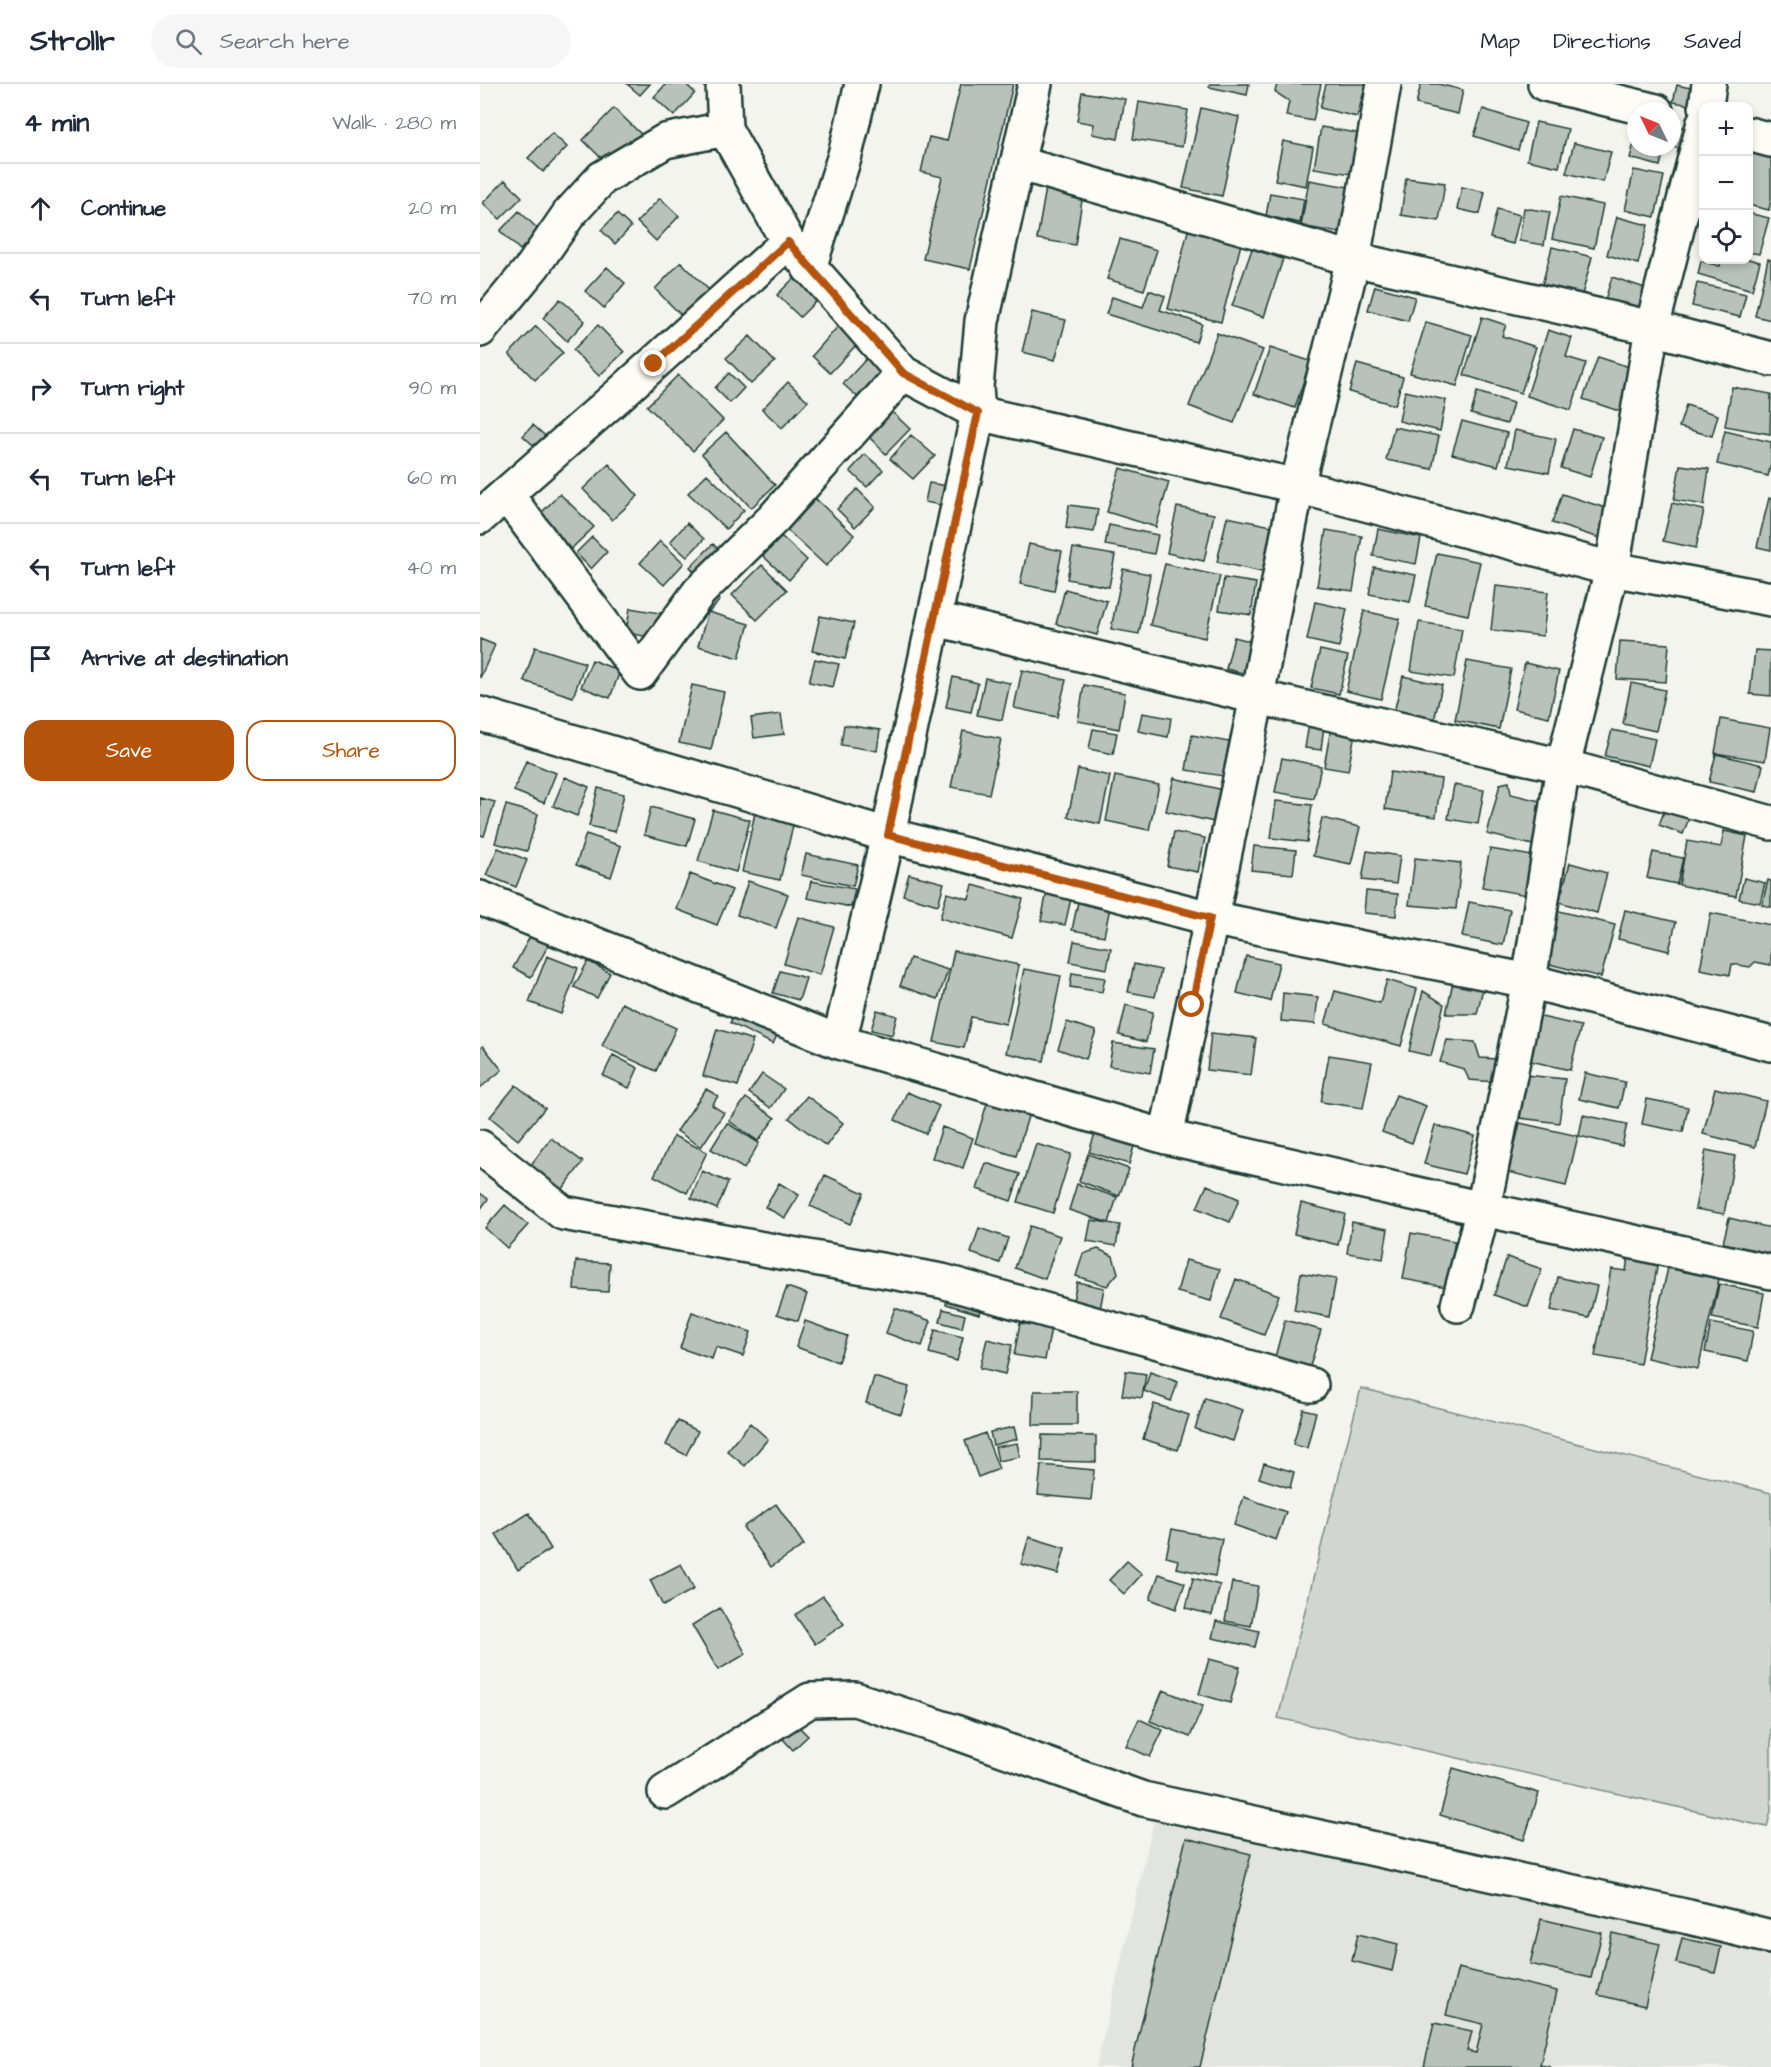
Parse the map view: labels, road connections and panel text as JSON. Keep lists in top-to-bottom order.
{
  "north": "top left",
  "page": {
    "header": "Strollr",
    "search": "Search here",
    "nav": ["Map", "Directions", "Saved"],
    "heading": ["4 min", "Walk · 280 m"],
    "map_buttons": ["+", "−"],
    "list": [
      ["Continue", "20 m"],
      ["Turn left", "70 m"],
      ["Turn right", "90 m"],
      ["Turn left", "60 m"],
      ["Turn left", "40 m"],
      "Arrive at destination"
    ],
    "buttons": ["Save", "Share"]
  }
}
